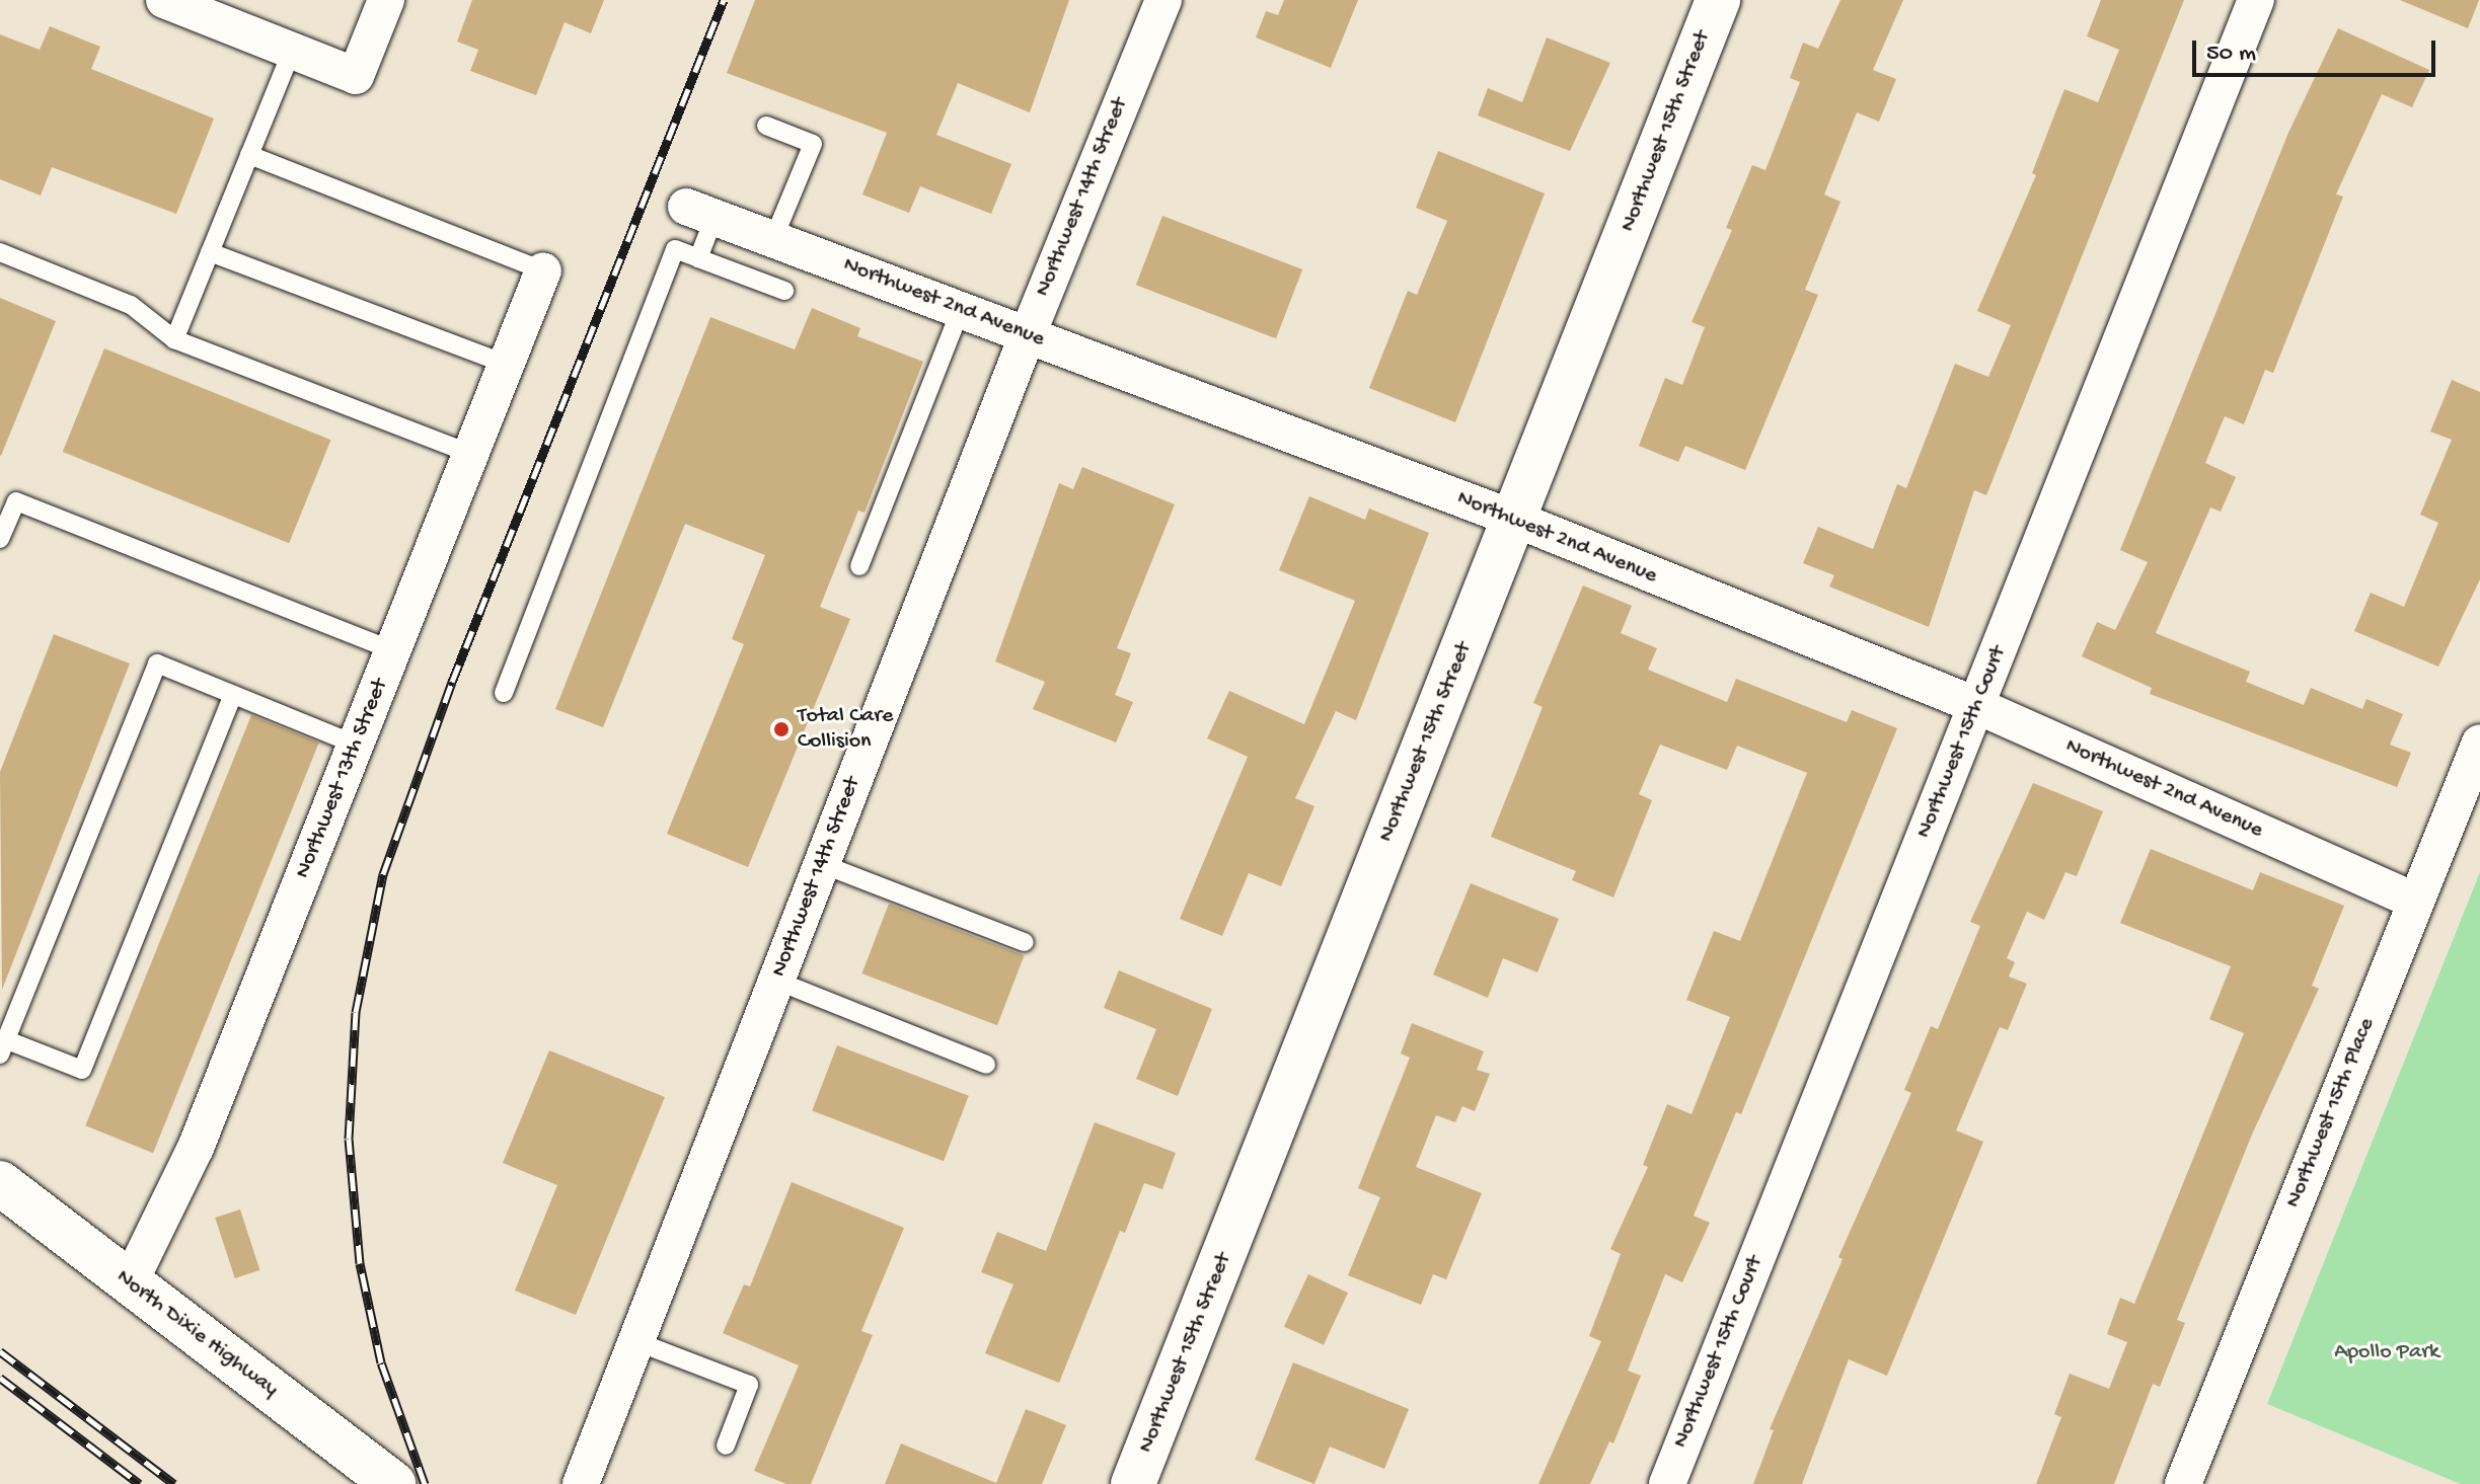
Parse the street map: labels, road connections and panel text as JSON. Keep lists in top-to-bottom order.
{
  "streets": {
    "street": [
      "Northwest 15th Street",
      "Northwest 14th Street",
      "Northwest 2nd Avenue",
      "Northwest 15th Court",
      "Northwest 13th Street",
      "Northwest 15th Place",
      "North Dixie Highway"
    ]
  },
  "crossings": [
    ["Northwest 15th Street", "Northwest 2nd Avenue"],
    ["Northwest 14th Street", "Northwest 2nd Avenue"],
    ["Northwest 2nd Avenue", "Northwest 15th Court"],
    ["Northwest 2nd Avenue", "Northwest 15th Place"],
    ["Northwest 13th Street", "North Dixie Highway"]
  ],
  "parks": ["Apollo Park"],
  "places": ["Total Care Collision"],
  "scale_bar": "50 m"
}
